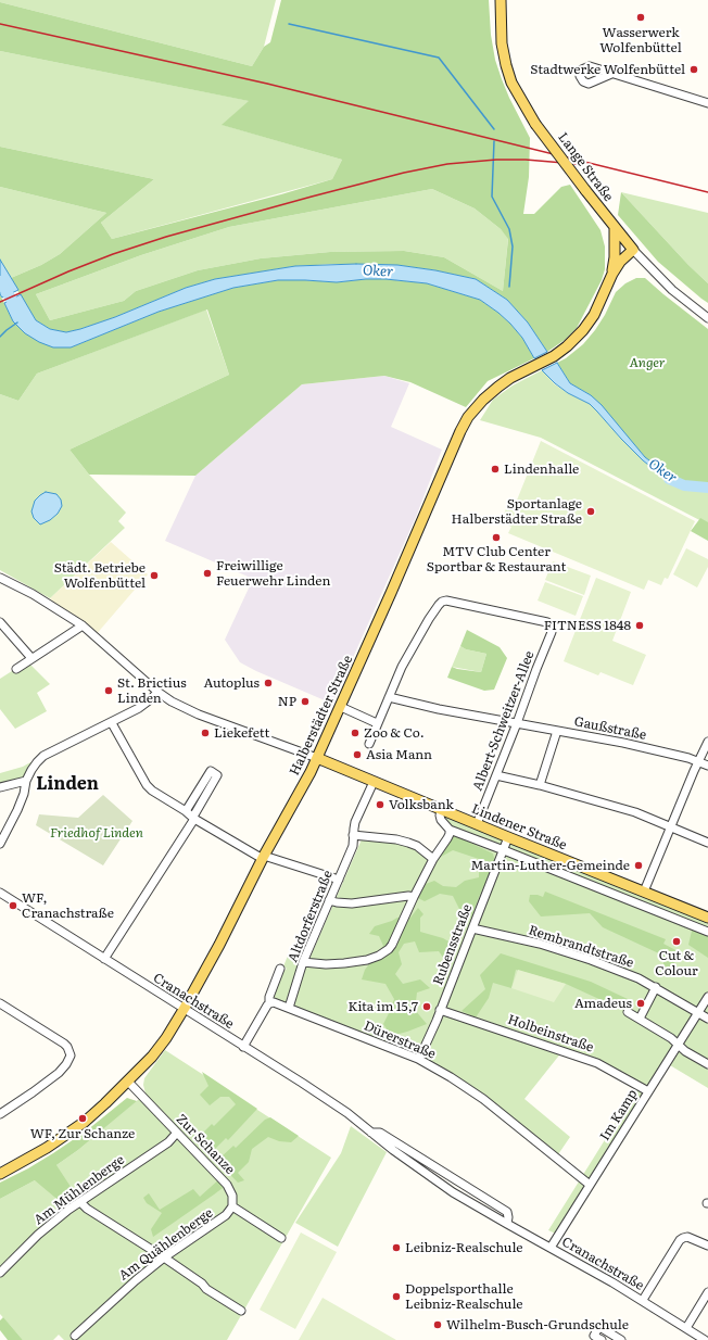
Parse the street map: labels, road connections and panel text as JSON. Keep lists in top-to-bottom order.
{
  "streets": {
    "main road": ["Lange Straße", "Halberstädter Straße", "Lindener Straße"],
    "street": [
      "Albert-Schweitzer-Allee",
      "Gaußstraße",
      "Altdorferstraße",
      "Rubensstraße",
      "Rembrandtstraße",
      "Cranachstraße",
      "Holbeinstraße",
      "Dürerstraße",
      "Im Kamp",
      "Zur Schanze",
      "Am Mühlenberge",
      "Am Quählenberge"
    ]
  },
  "crossings": [
    ["Lange Straße", "Halberstädter Straße"],
    ["Halberstädter Straße", "Lindener Straße"],
    ["Halberstädter Straße", "Cranachstraße"],
    ["Halberstädter Straße", "Zur Schanze"],
    ["Albert-Schweitzer-Allee", "Gaußstraße"],
    ["Albert-Schweitzer-Allee", "Lindener Straße"],
    ["Lindener Straße", "Altdorferstraße"],
    ["Lindener Straße", "Rubensstraße"],
    ["Altdorferstraße", "Dürerstraße"],
    ["Rubensstraße", "Rembrandtstraße"],
    ["Rubensstraße", "Holbeinstraße"],
    ["Rubensstraße", "Dürerstraße"],
    ["Rembrandtstraße", "Im Kamp"],
    ["Cranachstraße", "Im Kamp"],
    ["Holbeinstraße", "Im Kamp"],
    ["Dürerstraße", "Im Kamp"],
    ["Zur Schanze", "Am Mühlenberge"],
    ["Zur Schanze", "Am Quählenberge"]
  ],
  "districts": ["Linden"],
  "water": ["Oker"],
  "parks": ["Anger", "Friedhof Linden"],
  "places": [
    "Wasserwerk Wolfenbüttel",
    "Stadtwerke Wolfenbüttel",
    "Lindenhalle",
    "Sportanlage Halberstädter Straße",
    "MTV Club Center Sportbar & Restaurant",
    "Freiwillige Feuerwehr Linden",
    "Städt. Betriebe Wolfenbüttel",
    "FITNESS 1848",
    "Autoplus",
    "St. Brictius Linden",
    "NP",
    "Liekefett",
    "Zoo & Co.",
    "Asia Mann",
    "Volksbank",
    "Martin-Luther-Gemeinde",
    "WF, Cranachstraße",
    "Cut & Colour",
    "Amadeus",
    "Kita im 15,7",
    "WF, Zur Schanze",
    "Leibniz-Realschule",
    "Doppelsporthalle Leibniz-Realschule",
    "Wilhelm-Busch-Grundschule"
  ]
}
